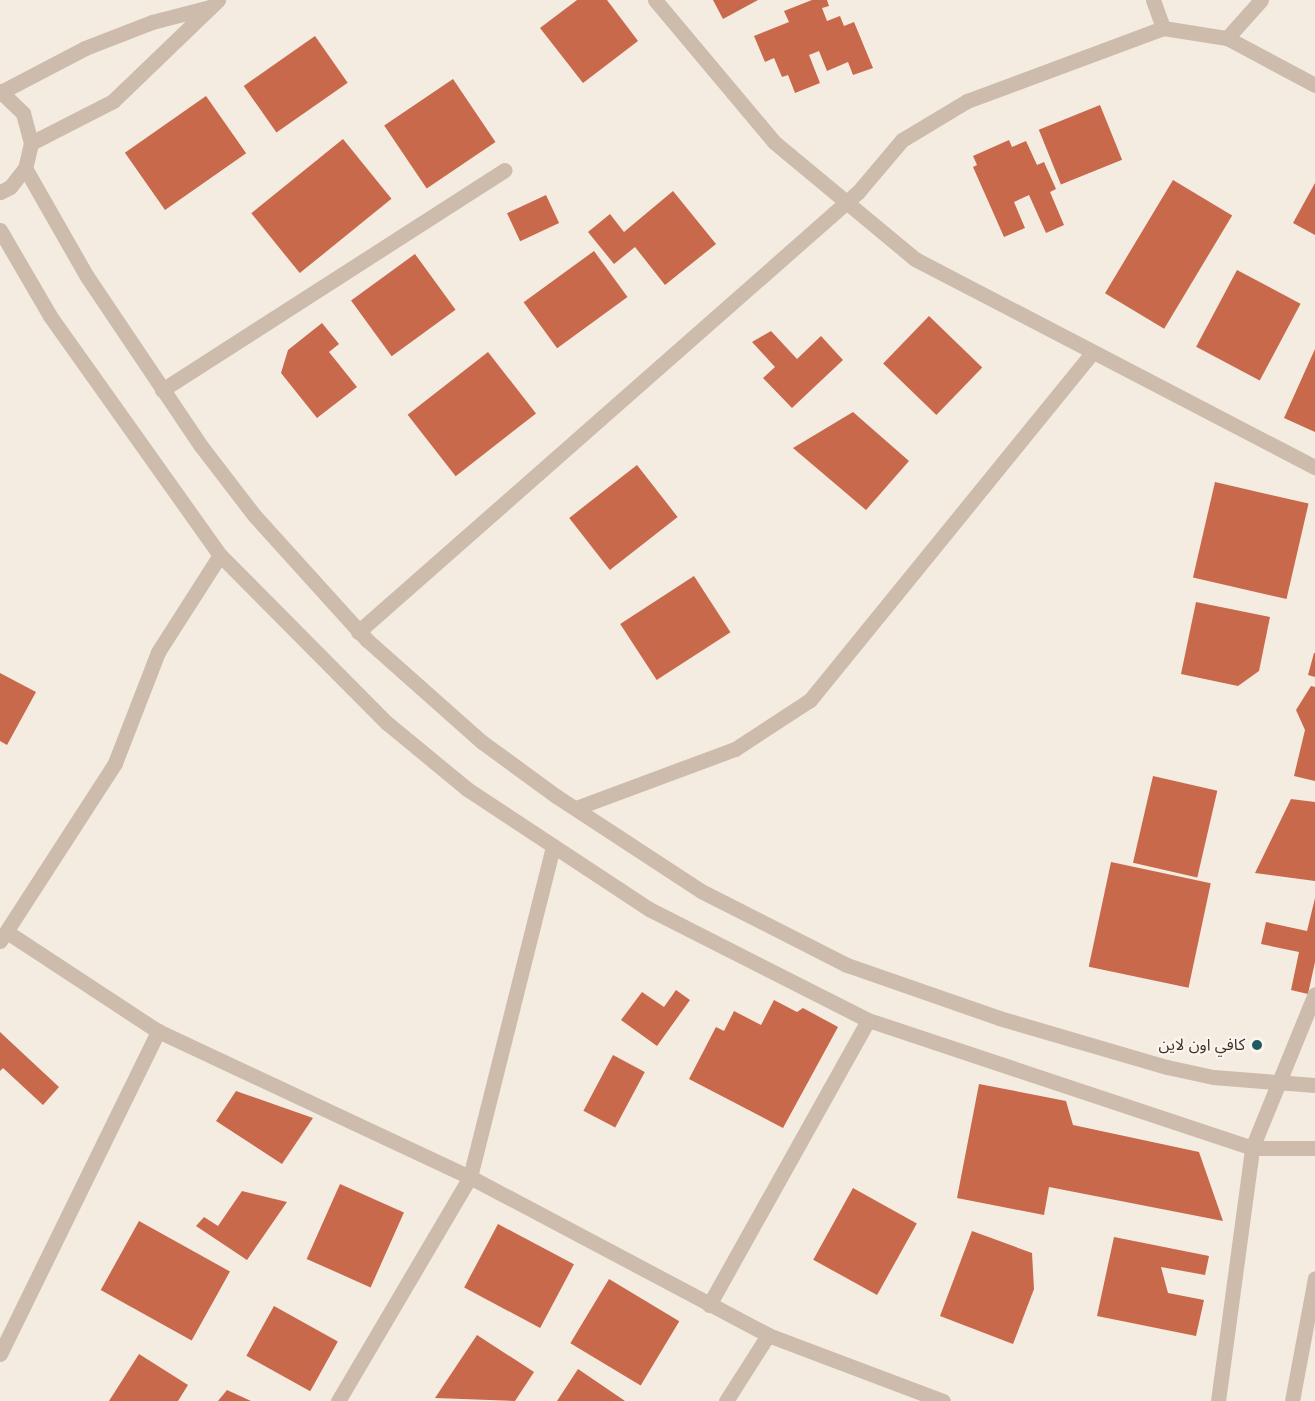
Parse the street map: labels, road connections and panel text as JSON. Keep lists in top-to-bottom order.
{
  "places": ["كافي اون لاين"]
}
